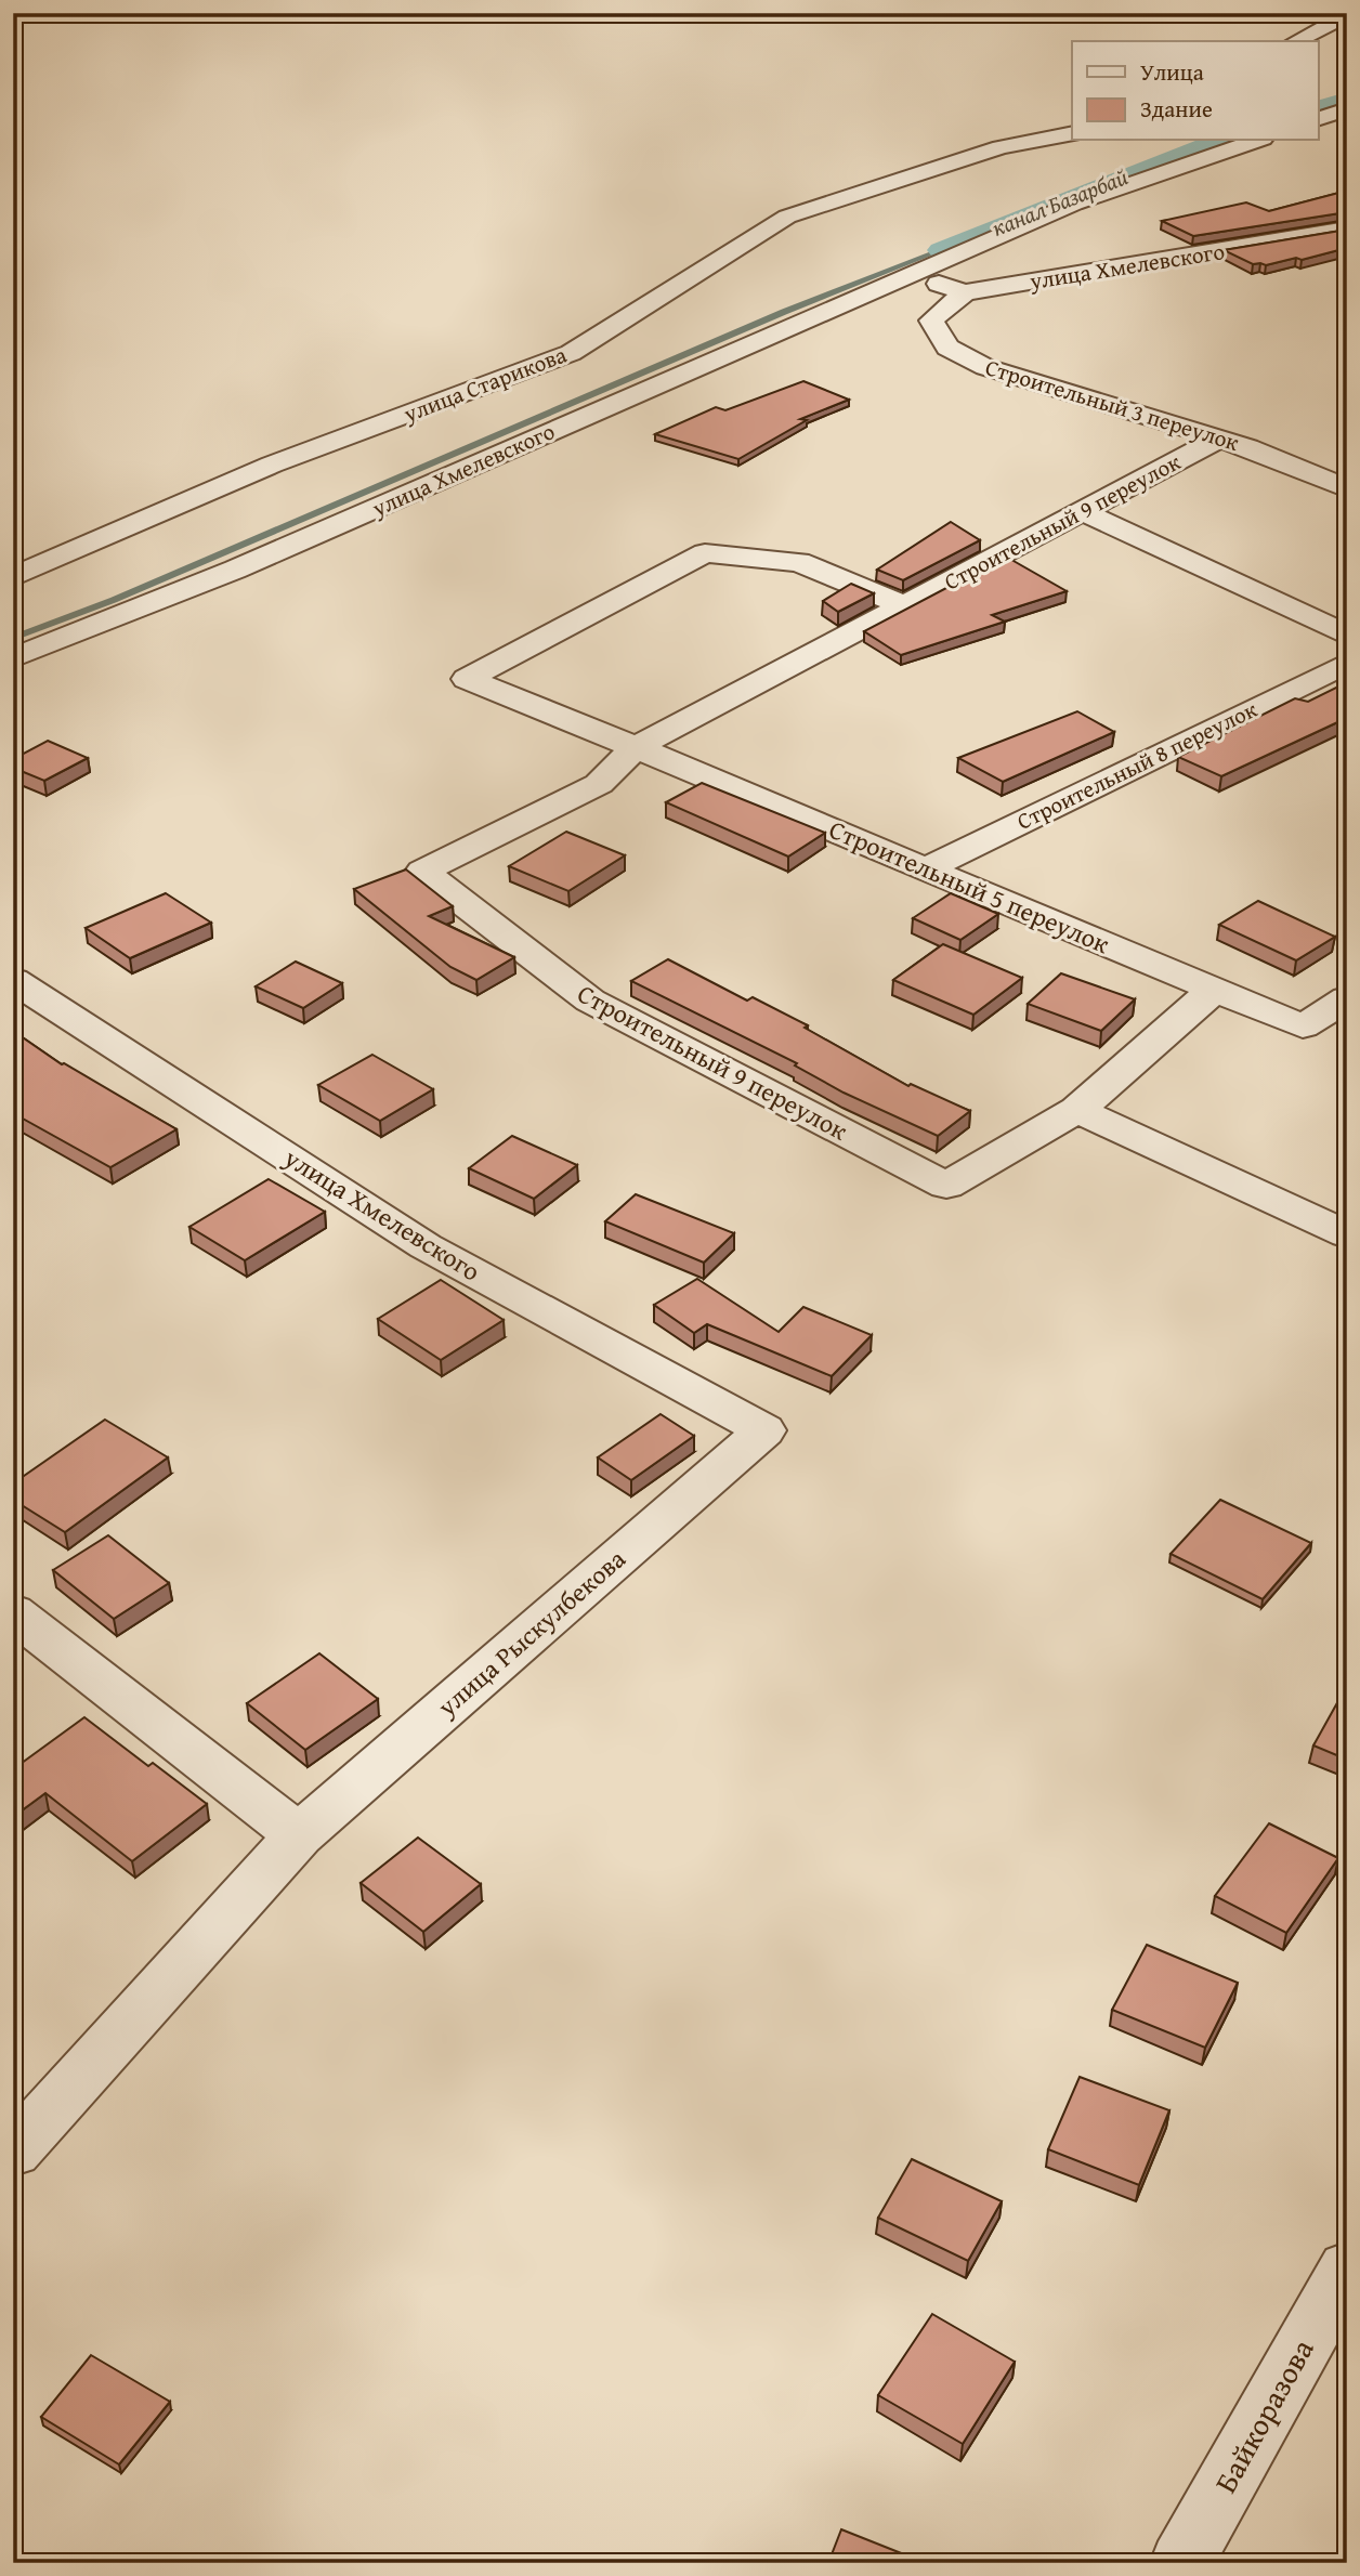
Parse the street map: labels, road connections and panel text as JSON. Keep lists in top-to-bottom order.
{
  "streets": {
    "street": [
      "улица Хмелевского",
      "улица Старикова",
      "Строительный 3 переулок",
      "Строительный 9 переулок",
      "Строительный 8 переулок",
      "Строительный 5 переулок",
      "улица Рыскулбекова",
      "Байкоразова"
    ]
  },
  "crossings": [
    ["улица Хмелевского", "Строительный 3 переулок"],
    ["улица Хмелевского", "улица Рыскулбекова"],
    ["Строительный 3 переулок", "Строительный 9 переулок"],
    ["Строительный 9 переулок", "Строительный 5 переулок"],
    ["Строительный 8 переулок", "Строительный 5 переулок"]
  ],
  "water": ["канал Базарбай"],
  "legend": ["Улица", "Здание"]
}
